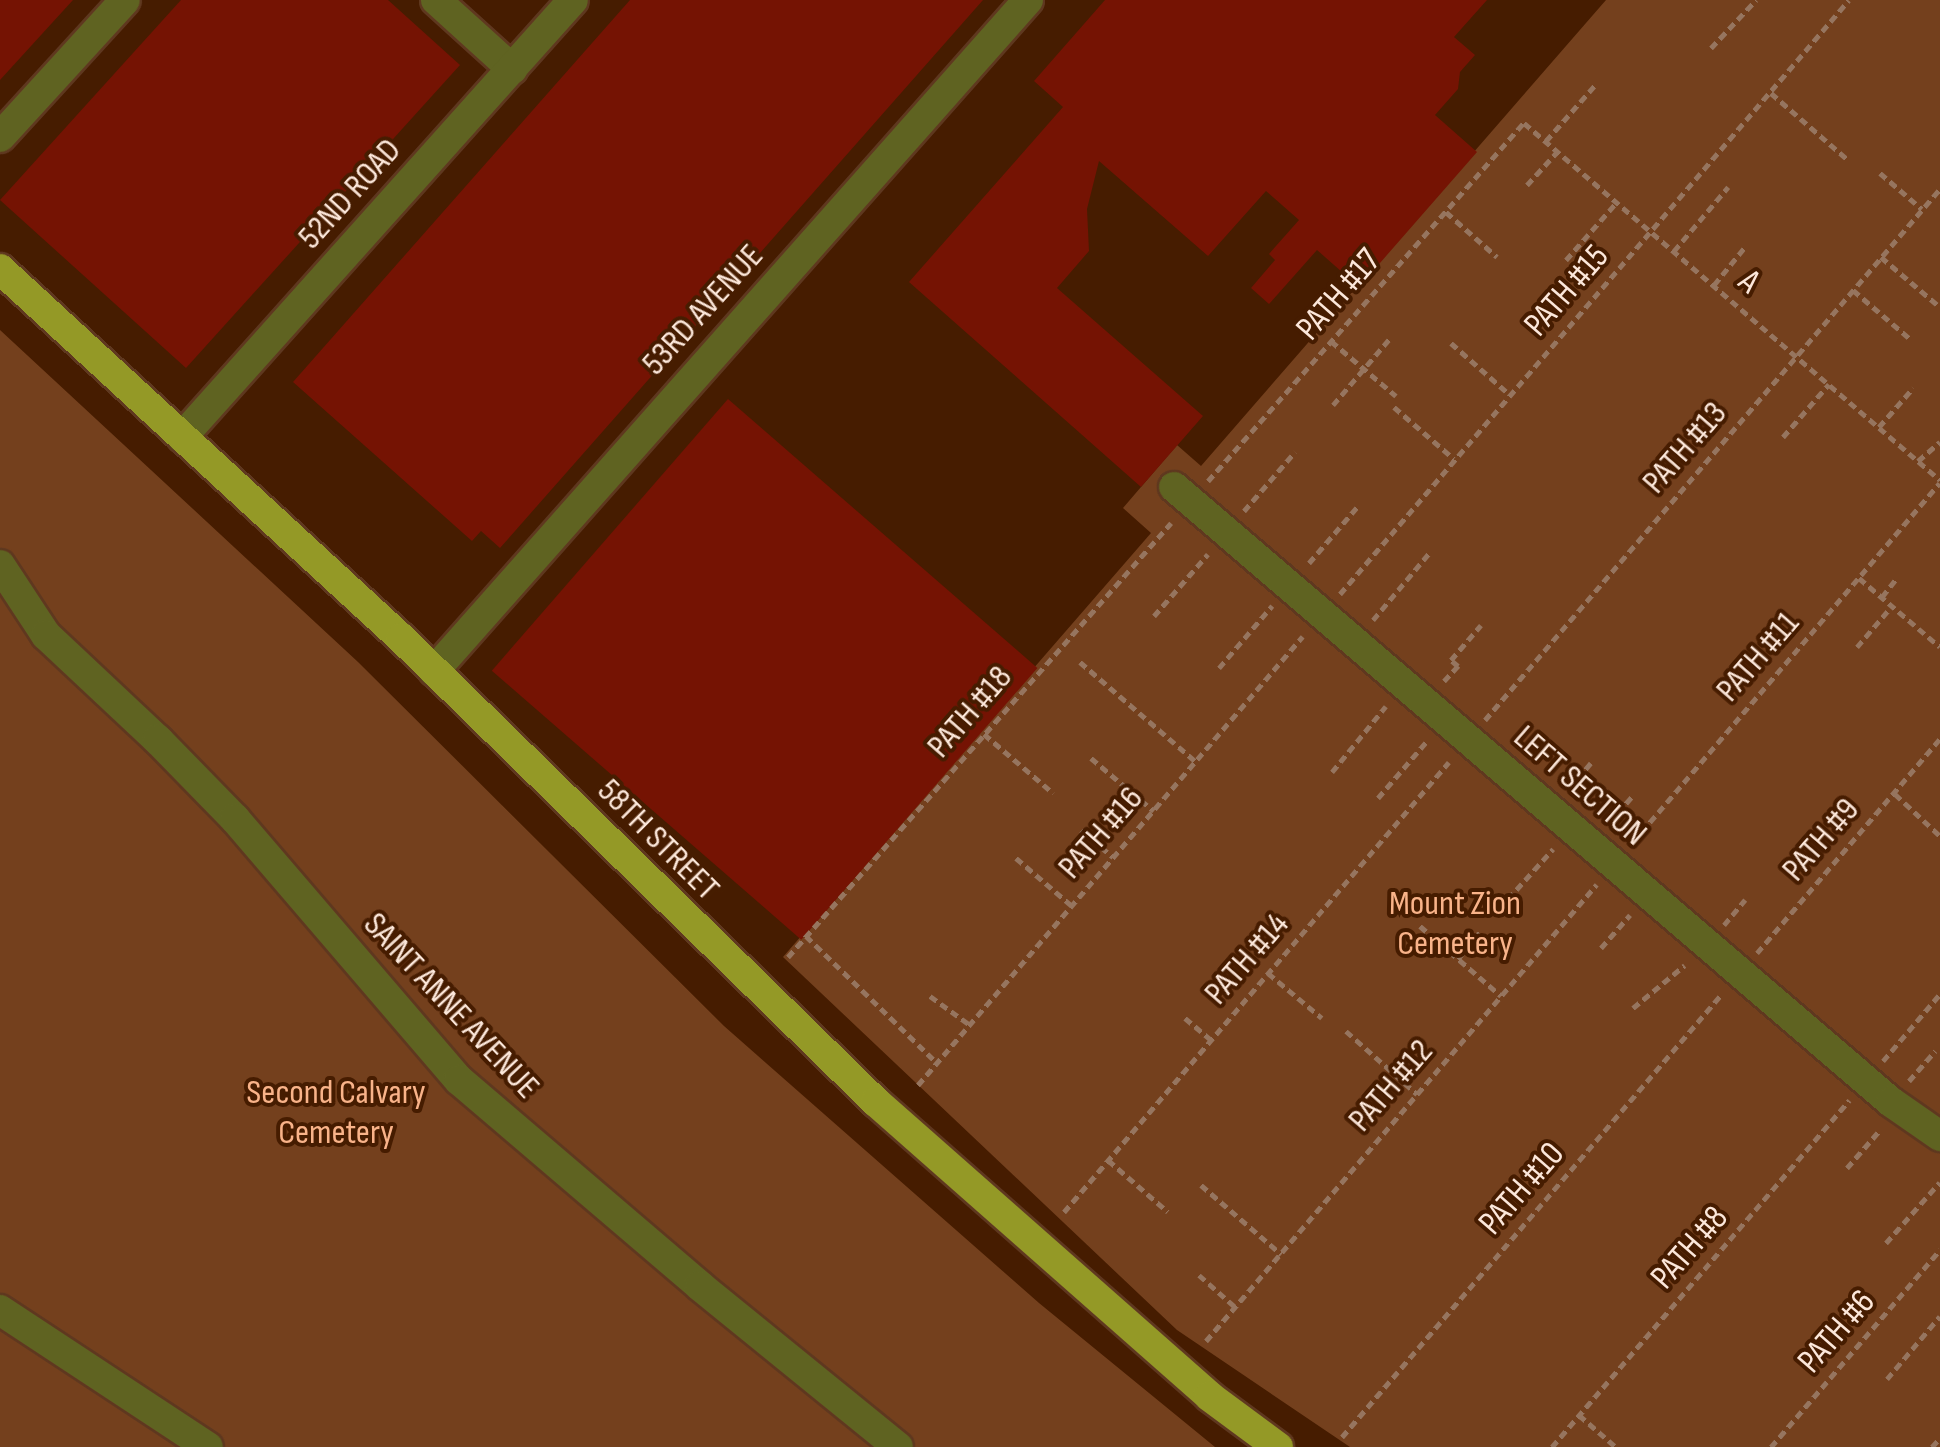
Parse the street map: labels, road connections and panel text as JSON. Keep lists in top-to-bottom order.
{
  "streets": {
    "main road": ["58TH STREET"],
    "street": [
      "52ND ROAD",
      "53RD AVENUE",
      "LEFT SECTION",
      "SAINT ANNE AVENUE"
    ],
    "path": [
      "A",
      "PATH #15",
      "PATH #17",
      "PATH #13",
      "PATH #11",
      "PATH #18",
      "PATH #16",
      "PATH #9",
      "PATH #14",
      "PATH #12",
      "PATH #10",
      "PATH #8",
      "PATH #6"
    ]
  },
  "crossings": [
    ["52ND ROAD", "58TH STREET"],
    ["A", "PATH #15"],
    ["A", "PATH #17"],
    ["A", "PATH #13"],
    ["A", "PATH #11"],
    ["PATH #15", "LEFT SECTION"],
    ["PATH #15", "PATH #16"],
    ["PATH #17", "PATH #18"],
    ["PATH #17", "LEFT SECTION"],
    ["53RD AVENUE", "58TH STREET"],
    ["PATH #13", "LEFT SECTION"],
    ["PATH #13", "PATH #14"],
    ["PATH #11", "LEFT SECTION"],
    ["PATH #11", "PATH #12"],
    ["PATH #18", "LEFT SECTION"],
    ["LEFT SECTION", "PATH #16"],
    ["LEFT SECTION", "PATH #9"],
    ["LEFT SECTION", "PATH #14"],
    ["LEFT SECTION", "PATH #12"],
    ["LEFT SECTION", "PATH #10"],
    ["LEFT SECTION", "PATH #8"],
    ["PATH #9", "PATH #10"]
  ],
  "parks": ["Mount Zion Cemetery", "Second Calvary Cemetery"]
}
